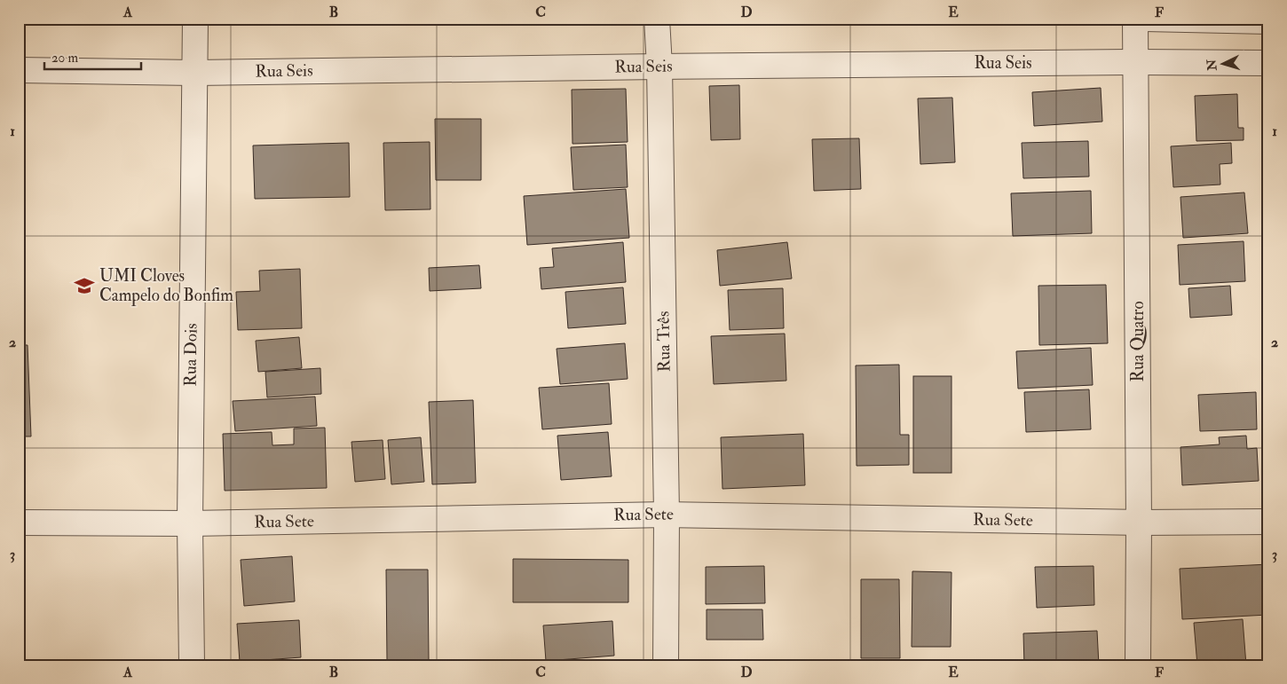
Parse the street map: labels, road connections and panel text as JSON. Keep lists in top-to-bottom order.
{
  "streets": {
    "street": [
      "Rua Seis",
      "Rua Três",
      "Rua Quatro",
      "Rua Dois",
      "Rua Sete"
    ]
  },
  "crossings": [
    ["Rua Seis", "Rua Três"],
    ["Rua Seis", "Rua Quatro"],
    ["Rua Seis", "Rua Dois"],
    ["Rua Três", "Rua Sete"],
    ["Rua Quatro", "Rua Sete"],
    ["Rua Dois", "Rua Sete"]
  ],
  "places": {
    "school or university": ["UMI Cloves Campelo do Bonfim"]
  },
  "scale_bar": "20 m",
  "north": "left",
  "grid": {
    "columns": [
      "A",
      "B",
      "C",
      "D",
      "E",
      "F"
    ],
    "rows": ["1", "2", "3"]
  }
}
